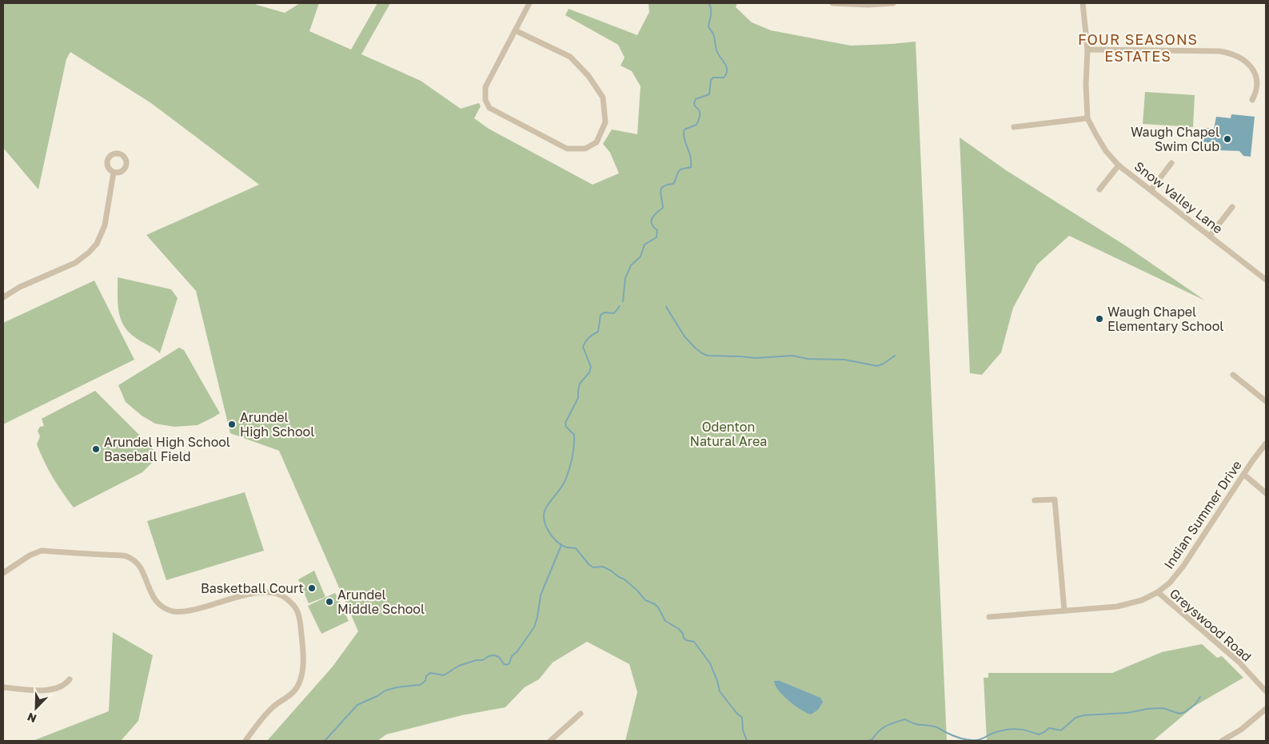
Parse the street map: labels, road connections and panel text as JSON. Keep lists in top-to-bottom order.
{
  "streets": {
    "street": ["Snow Valley Lane", "Indian Summer Drive", "Greyswood Road"]
  },
  "crossings": [
    ["Indian Summer Drive", "Greyswood Road"]
  ],
  "districts": ["FOUR SEASONS ESTATES"],
  "parks": ["Odenton Natural Area"],
  "places": [
    "Waugh Chapel Swim Club",
    "Waugh Chapel Elementary School",
    "Arundel High School",
    "Arundel High School Baseball Field",
    "Basketball Court",
    "Arundel Middle School"
  ],
  "north": "bottom left"
}
